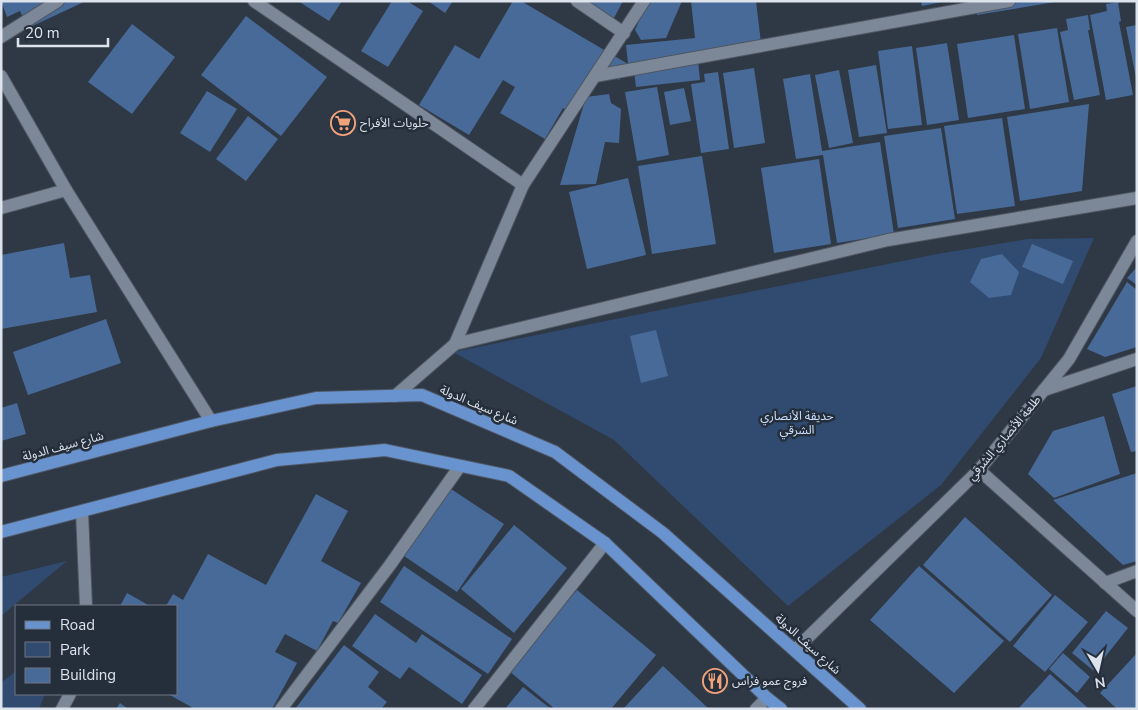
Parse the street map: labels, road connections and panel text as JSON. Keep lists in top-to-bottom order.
{
  "streets": {
    "main road": ["شارع سيف الدولة"],
    "street": ["طلعة الأنصاري الشرقي"]
  },
  "crossings": [
    ["شارع سيف الدولة", "طلعة الأنصاري الشرقي"]
  ],
  "parks": ["حديقة الأنصاري الشرقي"],
  "places": {
    "supermarket": ["حلويات الأفراح"],
    "restaurant": ["فروج عمو فراس"]
  },
  "legend": ["Road", "Park", "Building"],
  "scale_bar": "20 m",
  "north": "bottom"
}
